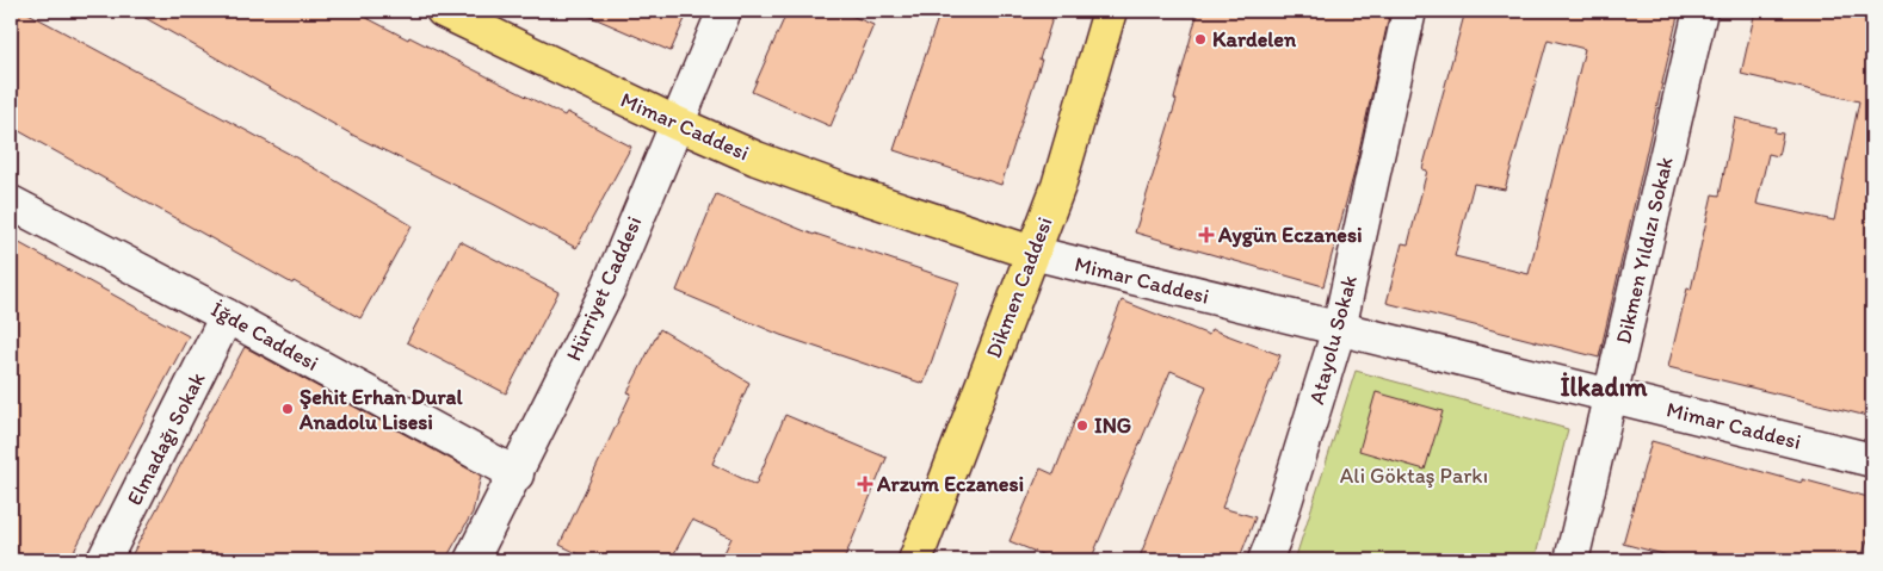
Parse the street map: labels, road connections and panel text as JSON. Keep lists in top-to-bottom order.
{
  "streets": {
    "main road": ["Mimar Caddesi", "Dikmen Caddesi"],
    "street": [
      "Dikmen Yıldızı Sokak",
      "Hürriyet Caddesi",
      "İğde Caddesi",
      "Atayolu Sokak",
      "Elmadağı Sokak"
    ]
  },
  "crossings": [
    ["Mimar Caddesi", "Dikmen Yıldızı Sokak"],
    ["Mimar Caddesi", "Dikmen Caddesi"],
    ["Mimar Caddesi", "Hürriyet Caddesi"],
    ["Mimar Caddesi", "Atayolu Sokak"],
    ["Hürriyet Caddesi", "İğde Caddesi"],
    ["İğde Caddesi", "Elmadağı Sokak"]
  ],
  "districts": ["İlkadım"],
  "parks": ["Ali Göktaş Parkı"],
  "places": {
    "other": ["Kardelen", "Şehit Erhan Dural Anadolu Lisesi", "ING"],
    "health": ["Aygün Eczanesi", "Arzum Eczanesi"]
  }
}
